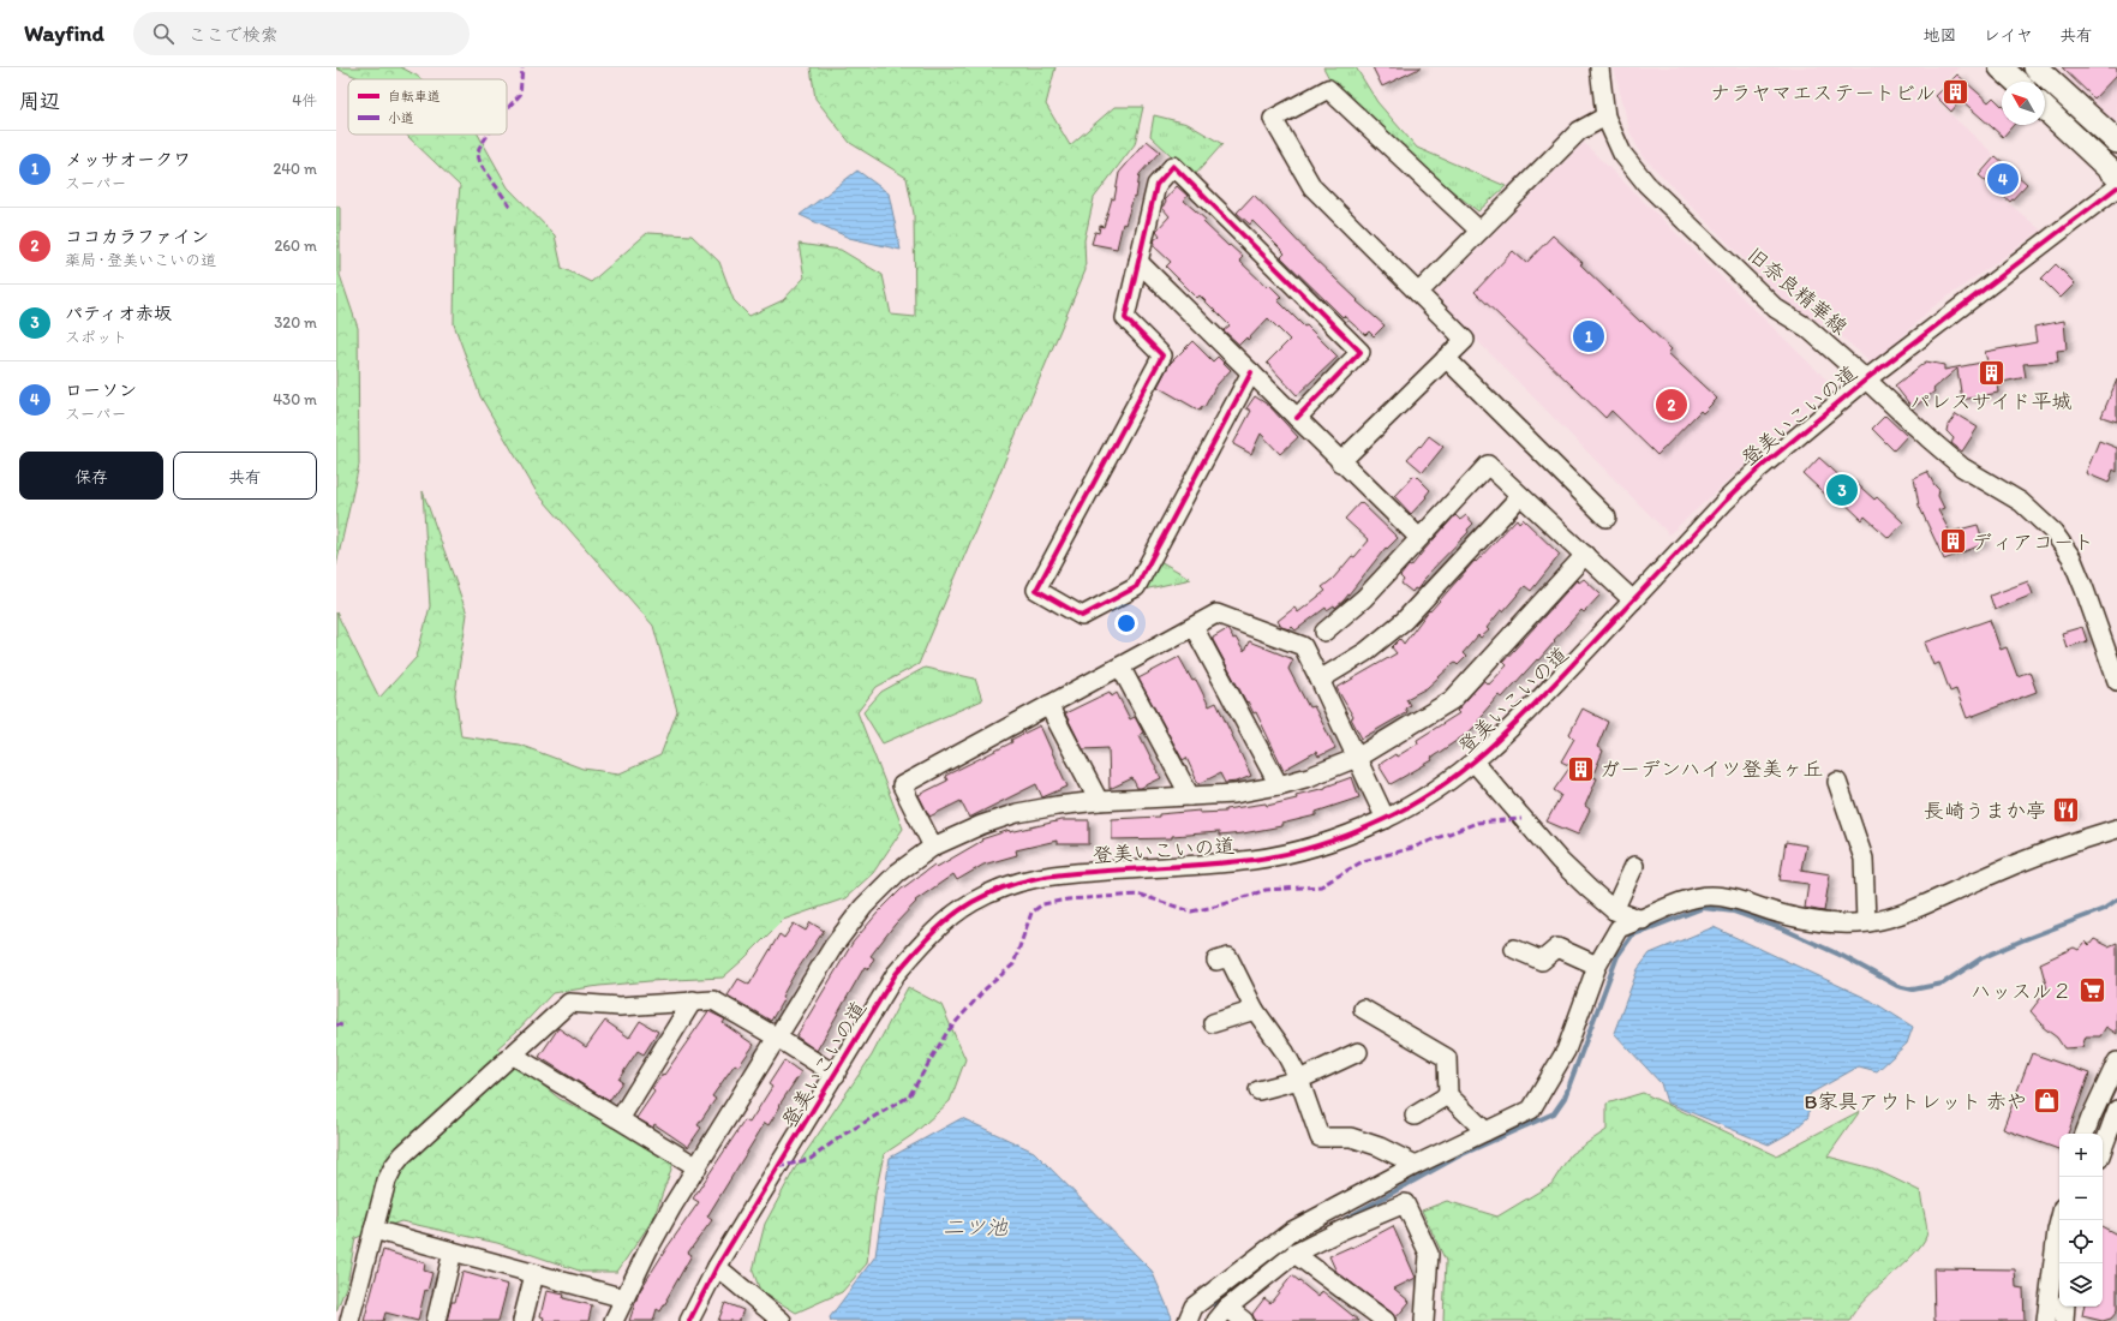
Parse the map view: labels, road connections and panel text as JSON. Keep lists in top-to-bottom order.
{
  "streets": {
    "street": ["旧奈良精華線", "登美いこいの道"]
  },
  "crossings": [
    ["旧奈良精華線", "登美いこいの道"]
  ],
  "water": ["二ツ池"],
  "places": {
    "building": [
      "ナラヤマエステートビル",
      "パレスサイド平城",
      "ディアコート",
      "ガーデンハイツ登美ヶ丘"
    ],
    "restaurant": ["長崎うまか亭"],
    "supermarket": ["ハッスル２"],
    "shop": ["B家具アウトレット 赤や"]
  },
  "legend": ["自転車道", "小道"],
  "north": "top left",
  "page": {
    "header": "Wayfind",
    "search": "ここで検索",
    "nav": ["地図", "レイヤ", "共有"],
    "heading": ["周辺", "4件"],
    "list": [
      {
        "mark": "1",
        "name": "メッサオークワ",
        "note": "スーパー",
        "value": "240 m"
      },
      {
        "mark": "2",
        "name": "ココカラファイン",
        "note": "薬局 · 登美いこいの道",
        "value": "260 m"
      },
      {
        "mark": "3",
        "name": "パティオ赤坂",
        "note": "スポット",
        "value": "320 m"
      },
      {
        "mark": "4",
        "name": "ローソン",
        "note": "スーパー",
        "value": "430 m"
      }
    ],
    "pins": [
      "4",
      "1",
      "2",
      "3"
    ],
    "buttons": ["保存", "共有"],
    "map_buttons": ["+", "−"]
  }
}
